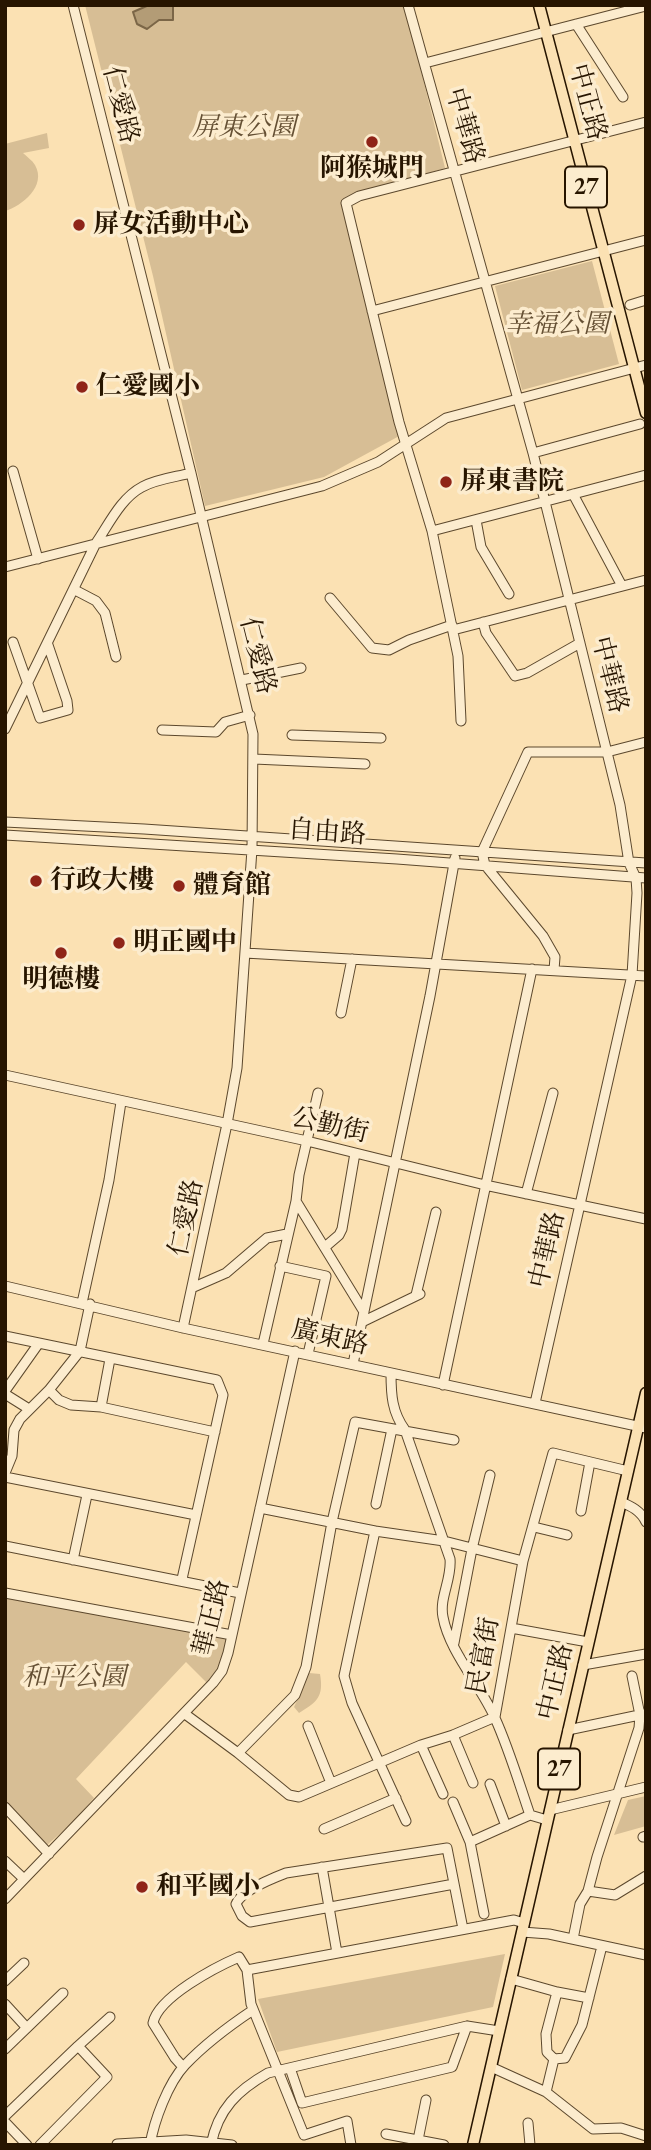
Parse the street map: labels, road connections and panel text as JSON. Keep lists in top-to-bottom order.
{
  "streets": {
    "main road": ["中正路", "27"],
    "street": [
      "仁愛路",
      "中華路",
      "自由路",
      "公勤街",
      "廣東路",
      "華正路",
      "民富街"
    ]
  },
  "crossings": [
    ["中正路", "廣東路"],
    ["仁愛路", "自由路"],
    ["仁愛路", "公勤街"],
    ["仁愛路", "廣東路"],
    ["中華路", "自由路"],
    ["中華路", "公勤街"],
    ["中華路", "廣東路"],
    ["廣東路", "華正路"],
    ["華正路", "民富街"]
  ],
  "parks": ["屏東公園", "幸福公園", "和平公園"],
  "places": [
    "阿猴城門",
    "屏女活動中心",
    "仁愛國小",
    "屏東書院",
    "行政大樓",
    "體育館",
    "明正國中",
    "明德樓",
    "和平國小"
  ]
}
